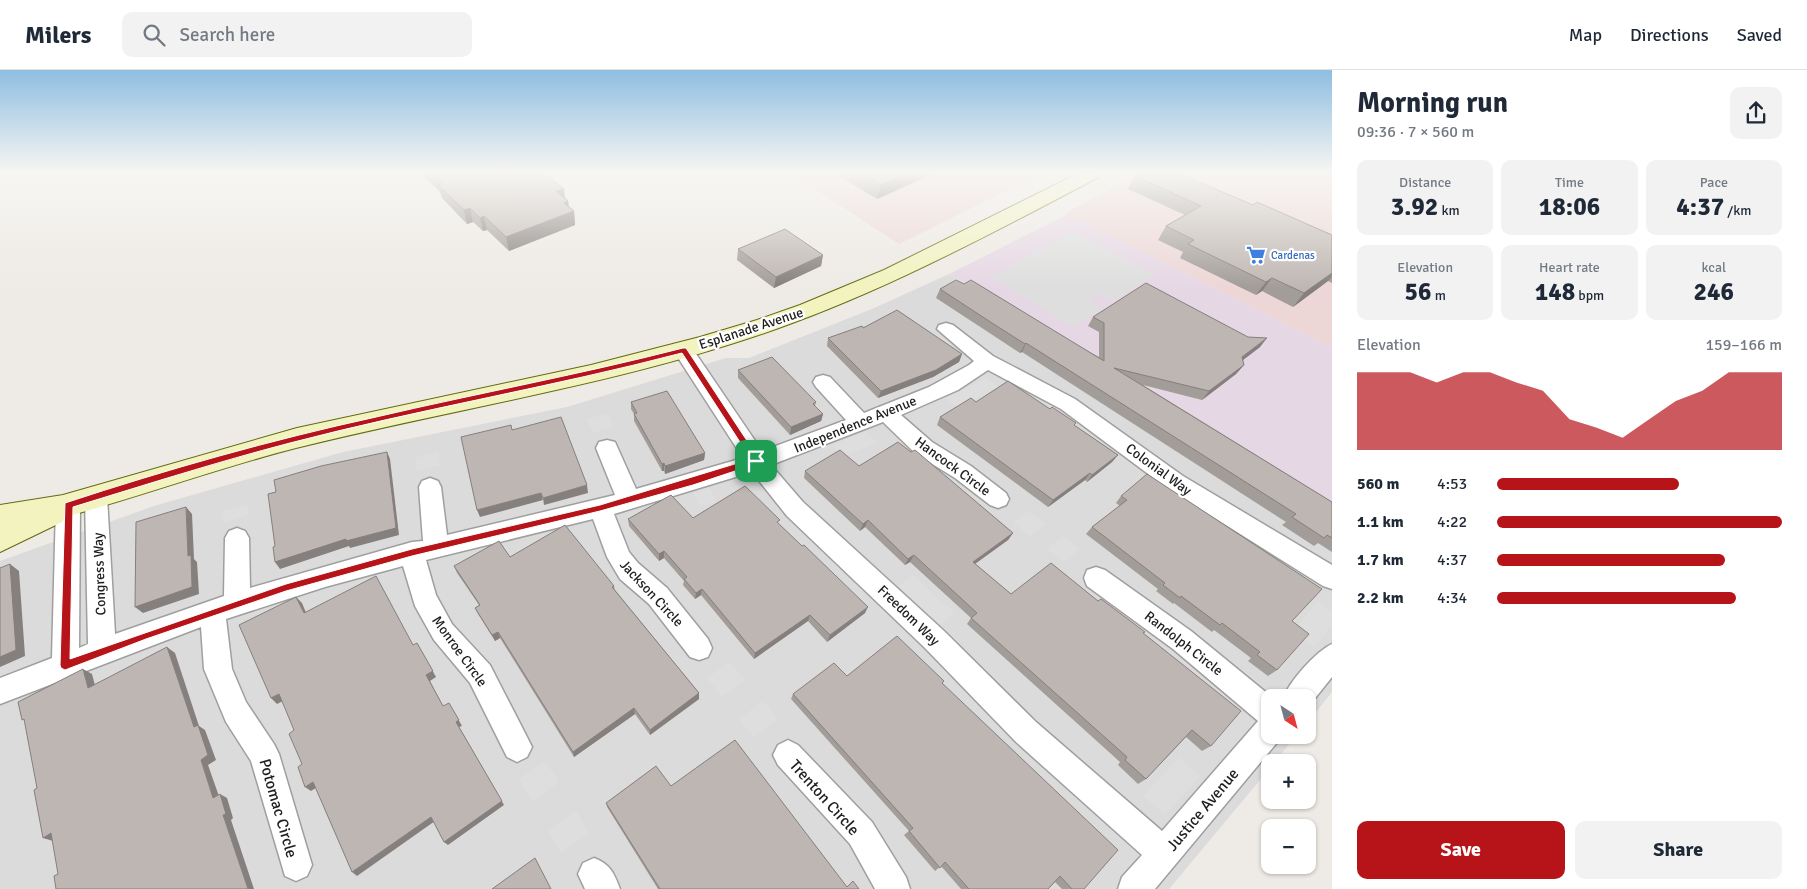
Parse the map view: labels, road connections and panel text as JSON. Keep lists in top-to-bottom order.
{
  "streets": {
    "main road": ["Esplanade Avenue"],
    "street": [
      "Independence Avenue",
      "Hancock Circle",
      "Colonial Way",
      "Congress Way",
      "Jackson Circle",
      "Freedom Way",
      "Randolph Circle",
      "Monroe Circle",
      "Trenton Circle",
      "Potomac Circle",
      "Justice Avenue"
    ]
  },
  "crossings": [
    ["Esplanade Avenue", "Congress Way"],
    ["Esplanade Avenue", "Freedom Way"],
    ["Independence Avenue", "Hancock Circle"],
    ["Independence Avenue", "Colonial Way"],
    ["Independence Avenue", "Congress Way"],
    ["Independence Avenue", "Jackson Circle"],
    ["Independence Avenue", "Freedom Way"],
    ["Independence Avenue", "Monroe Circle"],
    ["Independence Avenue", "Potomac Circle"],
    ["Freedom Way", "Justice Avenue"]
  ],
  "places": {
    "supermarket": ["Cardenas"]
  },
  "north": "bottom right",
  "page": {
    "header": "Milers",
    "search": "Search here",
    "nav": ["Map", "Directions", "Saved"],
    "heading": ["Morning run", "09:36 · 7 × 560 m"],
    "stats": [
      ["Distance", "3.92 km"],
      ["Time", "18:06"],
      ["Pace", "4:37 /km"],
      ["Elevation", "56 m"],
      ["Heart rate", "148 bpm"],
      ["kcal", "246"]
    ],
    "chart": ["Elevation", "159–166 m"],
    "list": [
      {
        "name": "560 m",
        "note": "4:53"
      },
      {
        "name": "1.1 km",
        "note": "4:22"
      },
      {
        "name": "1.7 km",
        "note": "4:37"
      },
      {
        "name": "2.2 km",
        "note": "4:34"
      }
    ],
    "map_buttons": ["+", "−"],
    "buttons": ["Save", "Share"]
  }
}
